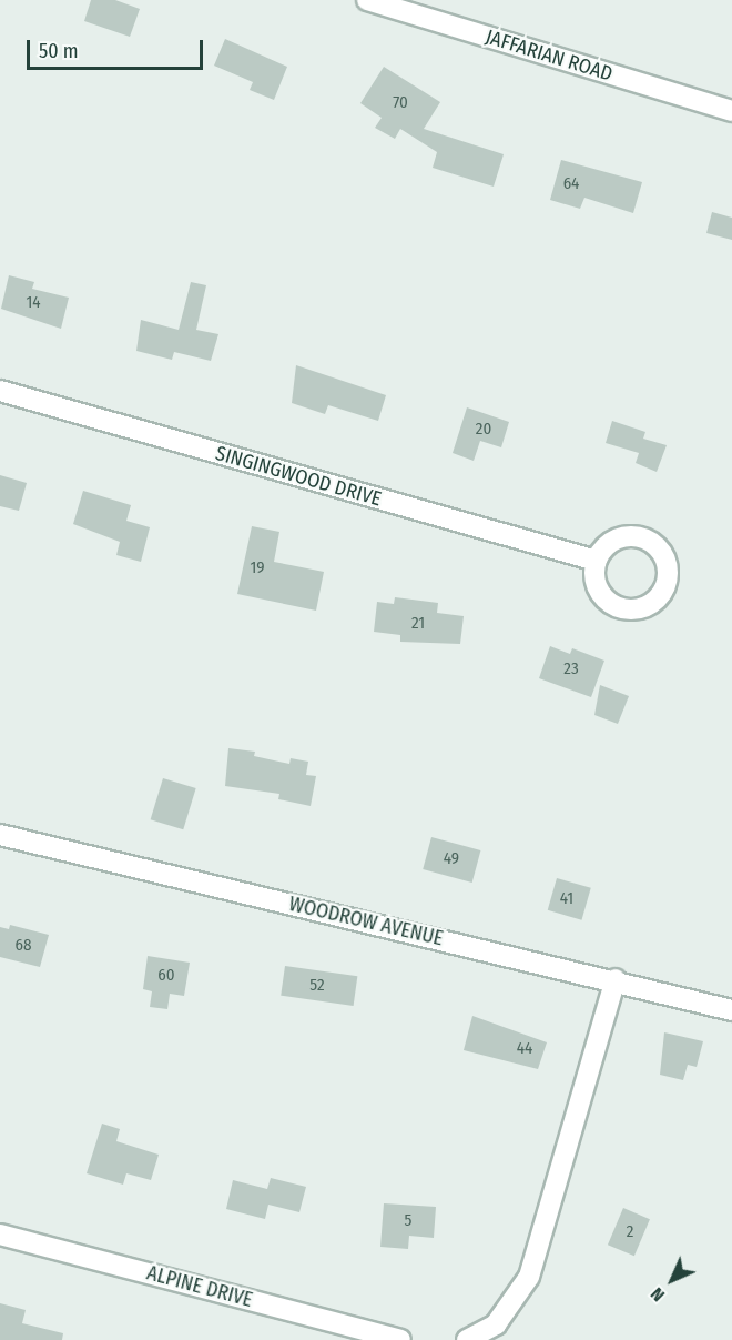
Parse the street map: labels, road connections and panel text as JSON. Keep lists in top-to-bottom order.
{
  "streets": {
    "street": [
      "JAFFARIAN ROAD",
      "SINGINGWOOD DRIVE",
      "WOODROW AVENUE",
      "ALPINE DRIVE"
    ]
  },
  "house_numbers": [
    "70",
    "64",
    "14",
    "20",
    "19",
    "21",
    "23",
    "49",
    "41",
    "68",
    "60",
    "52",
    "44",
    "5",
    "2"
  ],
  "scale_bar": "50 m",
  "north": "bottom left"
}
